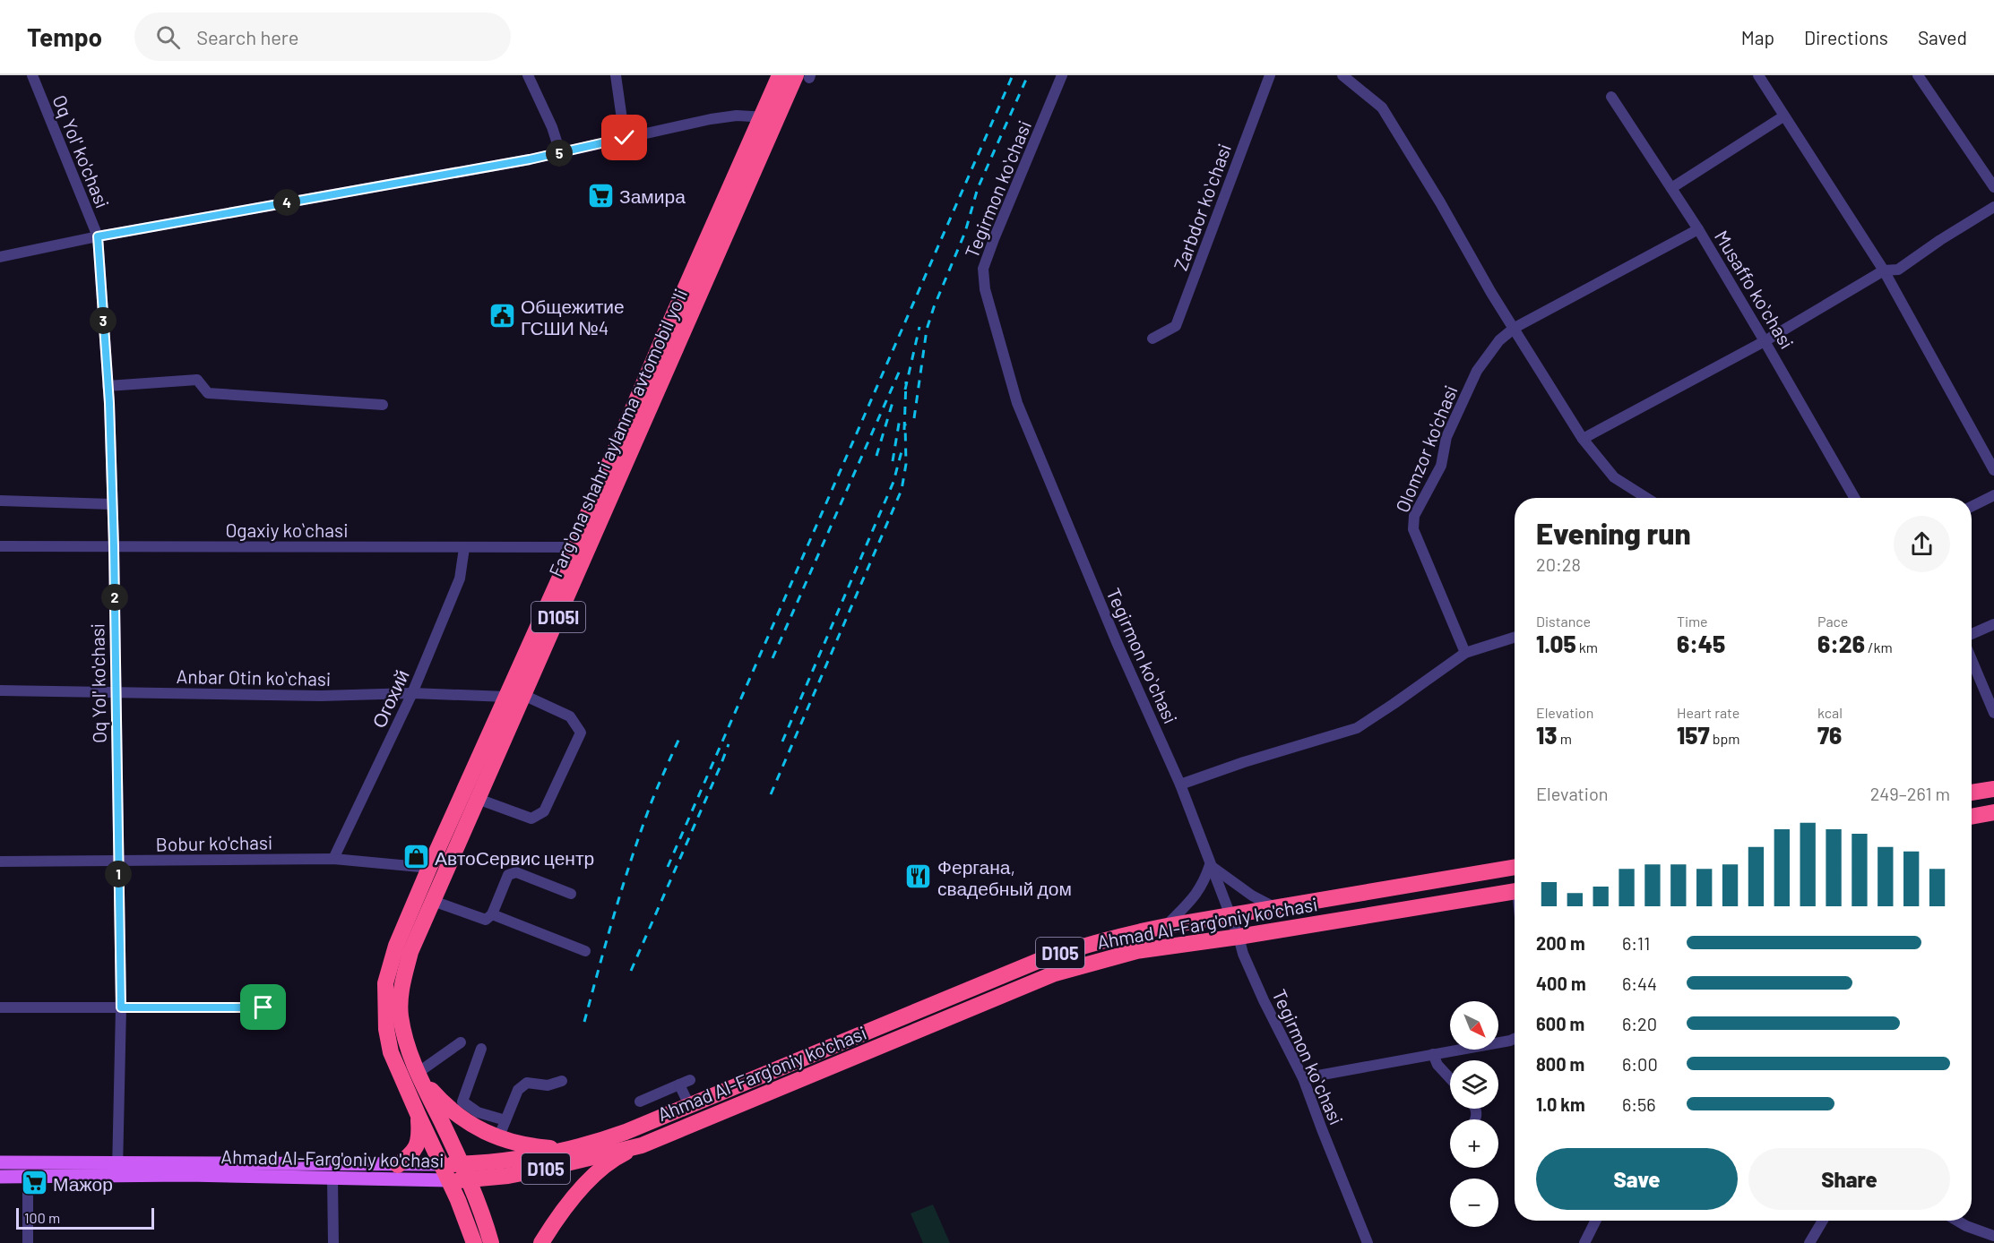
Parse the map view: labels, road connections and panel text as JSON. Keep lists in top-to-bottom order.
{
  "streets": {
    "highway": [
      "Fargʻona shahri aylanma avtomobil yoʻli",
      "D105l",
      "Ahmad Al-Farg'oniy ko'chasi",
      "D105"
    ],
    "street": [
      "Oq Yol' ko'chasi",
      "Tegirmon koʻchasi",
      "Zarbdor koʻchasi",
      "Musaffo koʻchasi",
      "Olomzor ko'chasi",
      "Ogaxiy koʻchasi",
      "Anbar Otin koʻchasi",
      "Огохий",
      "Bobur ko'chasi"
    ]
  },
  "crossings": [
    ["Oq Yol' ko'chasi", "Ogaxiy koʻchasi"],
    ["Oq Yol' ko'chasi", "Anbar Otin koʻchasi"],
    ["Oq Yol' ko'chasi", "Bobur ko'chasi"],
    ["Oq Yol' ko'chasi", "Ahmad Al-Farg'oniy ko'chasi"],
    ["Tegirmon koʻchasi", "Ahmad Al-Farg'oniy ko'chasi"],
    ["Musaffo koʻchasi", "Olomzor ko'chasi"],
    ["Fargʻona shahri aylanma avtomobil yoʻli", "Ogaxiy koʻchasi"],
    ["Fargʻona shahri aylanma avtomobil yoʻli", "Anbar Otin koʻchasi"],
    ["Fargʻona shahri aylanma avtomobil yoʻli", "Bobur ko'chasi"],
    ["Fargʻona shahri aylanma avtomobil yoʻli", "Ahmad Al-Farg'oniy ko'chasi"],
    ["Fargʻona shahri aylanma avtomobil yoʻli", "D105"],
    ["Ogaxiy koʻchasi", "Огохий"],
    ["Anbar Otin koʻchasi", "Огохий"],
    ["Огохий", "Bobur ko'chasi"],
    ["Ahmad Al-Farg'oniy ko'chasi", "D105"]
  ],
  "places": {
    "supermarket": ["Замира", "Мажор"],
    "public building": ["Общежитие ГСШИ №4"],
    "shop": ["АвтоСервис центр"],
    "restaurant": ["Фергана, свадебный дом"]
  },
  "scale_bar": "100 m",
  "north": "bottom right",
  "page": {
    "header": "Tempo",
    "search": "Search here",
    "nav": ["Map", "Directions", "Saved"],
    "pins": [
      "5",
      "4",
      "3",
      "2",
      "1"
    ],
    "heading": ["Evening run", "20:28"],
    "stats": [
      ["Distance", "1.05 km"],
      ["Time", "6:45"],
      ["Pace", "6:26 /km"],
      ["Elevation", "13 m"],
      ["Heart rate", "157 bpm"],
      ["kcal", "76"]
    ],
    "chart": ["Elevation", "249–261 m"],
    "list": [
      {
        "name": "200 m",
        "note": "6:11"
      },
      {
        "name": "400 m",
        "note": "6:44"
      },
      {
        "name": "600 m",
        "note": "6:20"
      },
      {
        "name": "800 m",
        "note": "6:00"
      },
      {
        "name": "1.0 km",
        "note": "6:56"
      }
    ],
    "map_buttons": ["+", "−"],
    "buttons": ["Save", "Share"],
    "scale": "100 m"
  }
}
